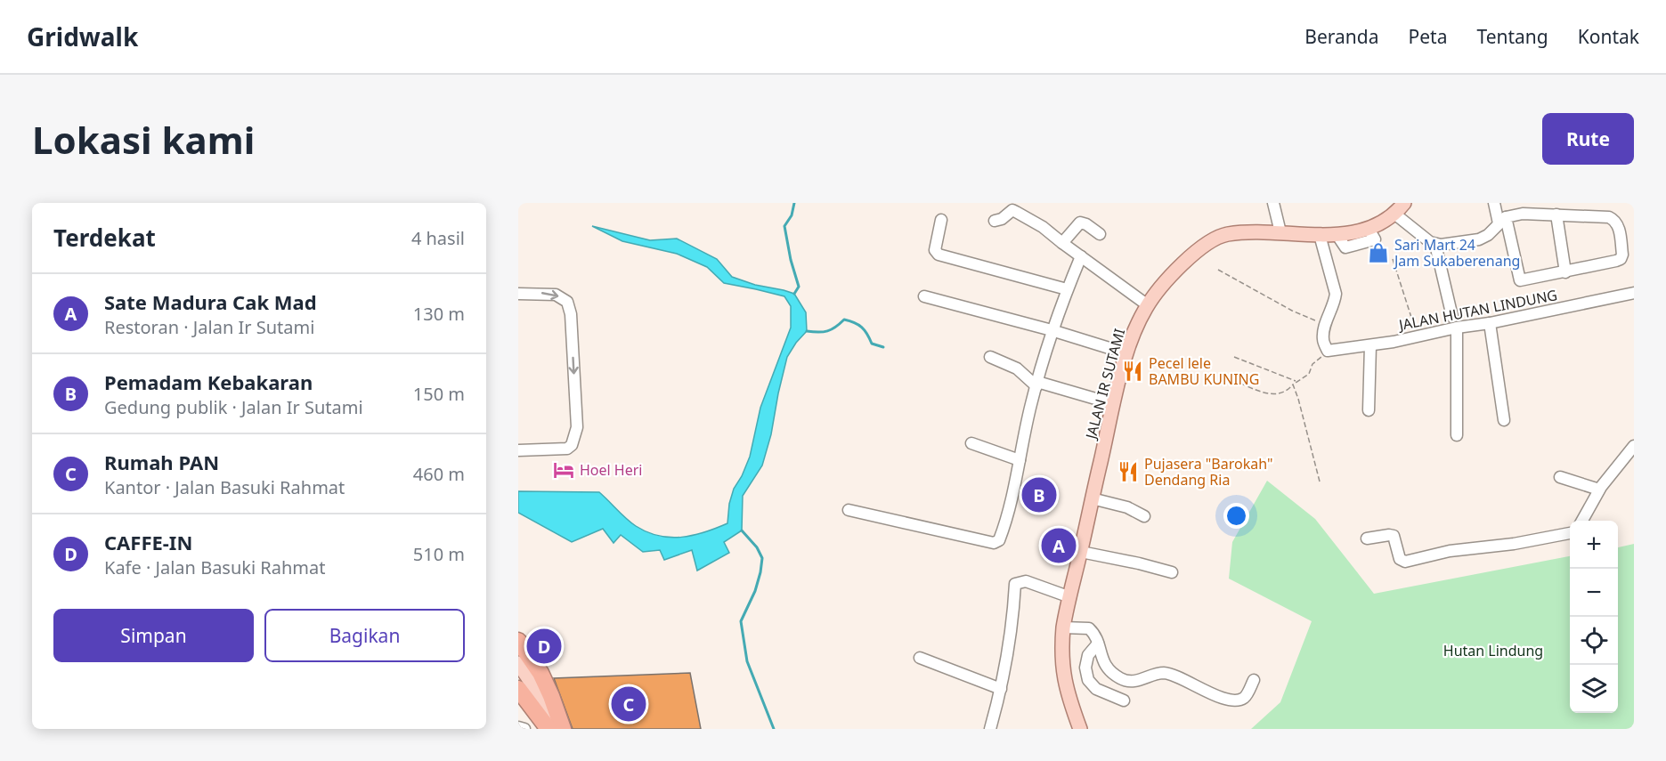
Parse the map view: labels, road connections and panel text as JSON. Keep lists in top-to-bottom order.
{
  "streets": {
    "main road": ["JALAN IR SUTAMI"],
    "street": ["JALAN HUTAN LINDUNG"]
  },
  "parks": ["Hutan Lindung"],
  "places": {
    "shop": ["Sari Mart 24 Jam Sukaberenang"],
    "restaurant": ["Pecel lele BAMBU KUNING", "Pujasera \"Barokah\" Dendang Ria"],
    "hotel": ["Hoel Heri"]
  },
  "page": {
    "header": "Gridwalk",
    "nav": [
      "Beranda",
      "Peta",
      "Tentang",
      "Kontak"
    ],
    "buttons": [
      "Rute",
      ["Simpan", "Bagikan"]
    ],
    "title": "Lokasi kami",
    "heading": ["Terdekat", "4 hasil"],
    "list": [
      {
        "mark": "A",
        "name": "Sate Madura Cak Mad",
        "note": "Restoran · Jalan Ir Sutami",
        "value": "130 m"
      },
      {
        "mark": "B",
        "name": "Pemadam Kebakaran",
        "note": "Gedung publik · Jalan Ir Sutami",
        "value": "150 m"
      },
      {
        "mark": "C",
        "name": "Rumah PAN",
        "note": "Kantor · Jalan Basuki Rahmat",
        "value": "460 m"
      },
      {
        "mark": "D",
        "name": "CAFFE-IN",
        "note": "Kafe · Jalan Basuki Rahmat",
        "value": "510 m"
      }
    ],
    "pins": [
      "B",
      "A",
      "D",
      "C"
    ],
    "map_buttons": ["+", "−"]
  }
}
